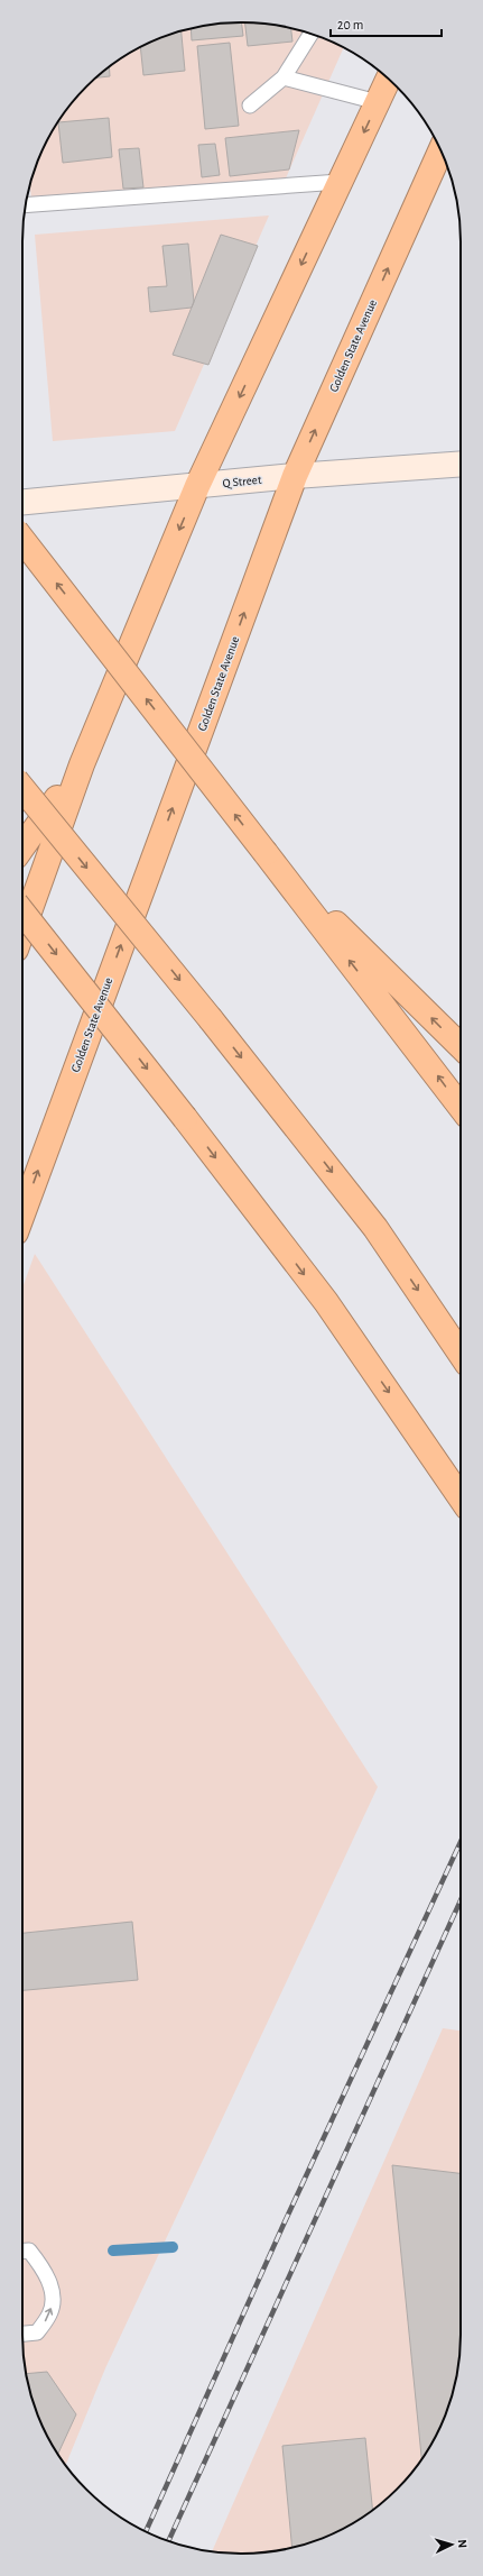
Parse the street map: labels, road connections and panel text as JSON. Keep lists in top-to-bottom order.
{
  "streets": {
    "highway": ["Golden State Avenue"],
    "street": ["Q Street"]
  },
  "crossings": [
    ["Golden State Avenue", "Q Street"]
  ],
  "scale_bar": "20 m",
  "north": "right"
}
